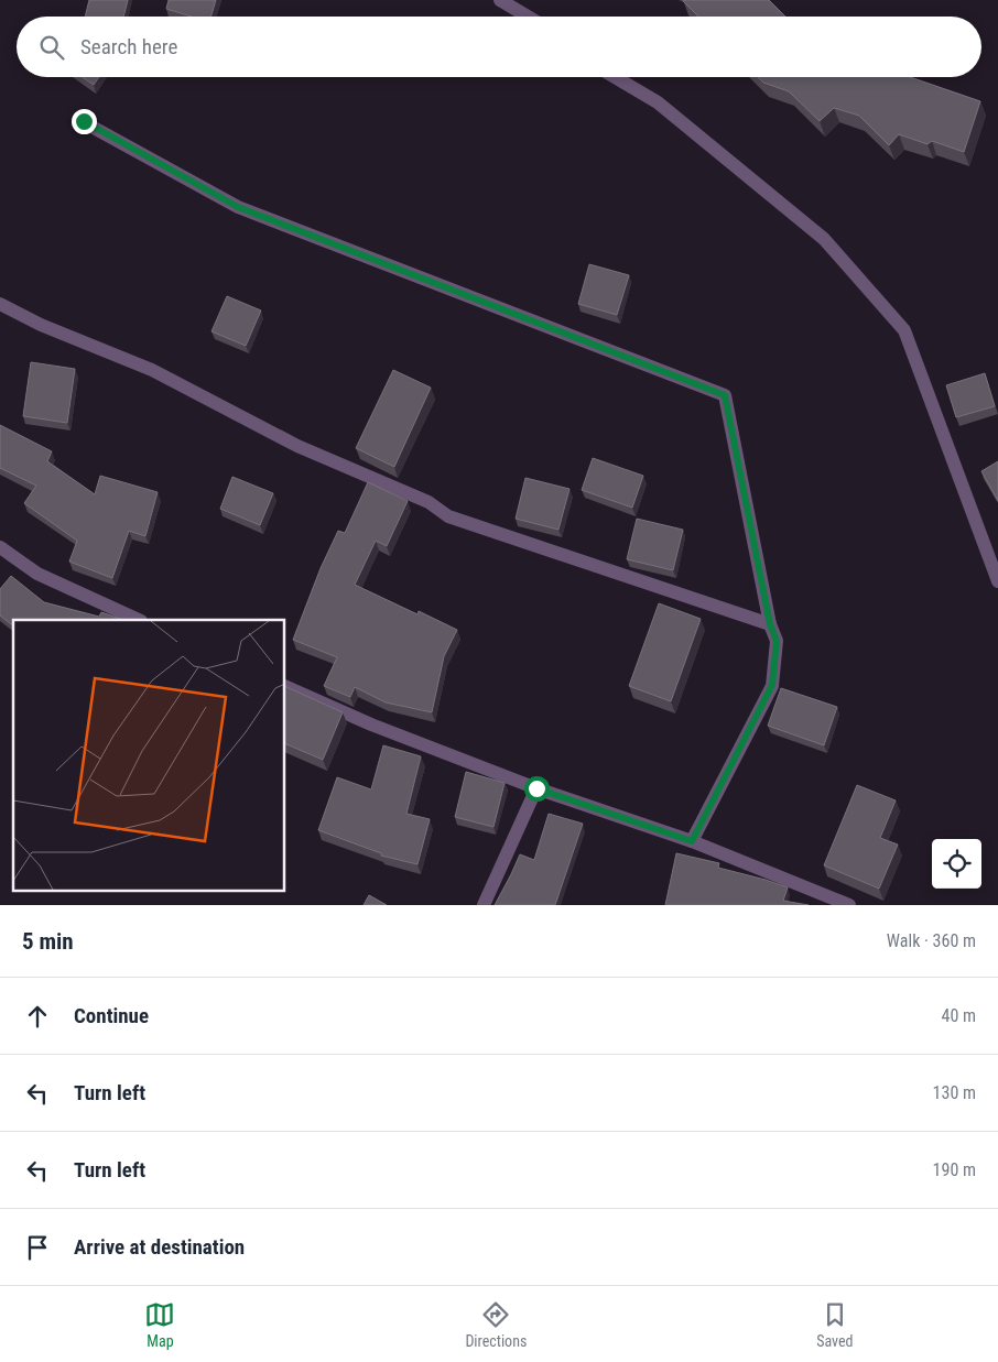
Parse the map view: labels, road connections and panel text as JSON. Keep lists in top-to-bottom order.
{
  "page": {
    "search": "Search here",
    "heading": ["5 min", "Walk · 360 m"],
    "list": [
      ["Continue", "40 m"],
      ["Turn left", "130 m"],
      ["Turn left", "190 m"],
      "Arrive at destination"
    ],
    "nav": ["Map", "Directions", "Saved"]
  }
}
